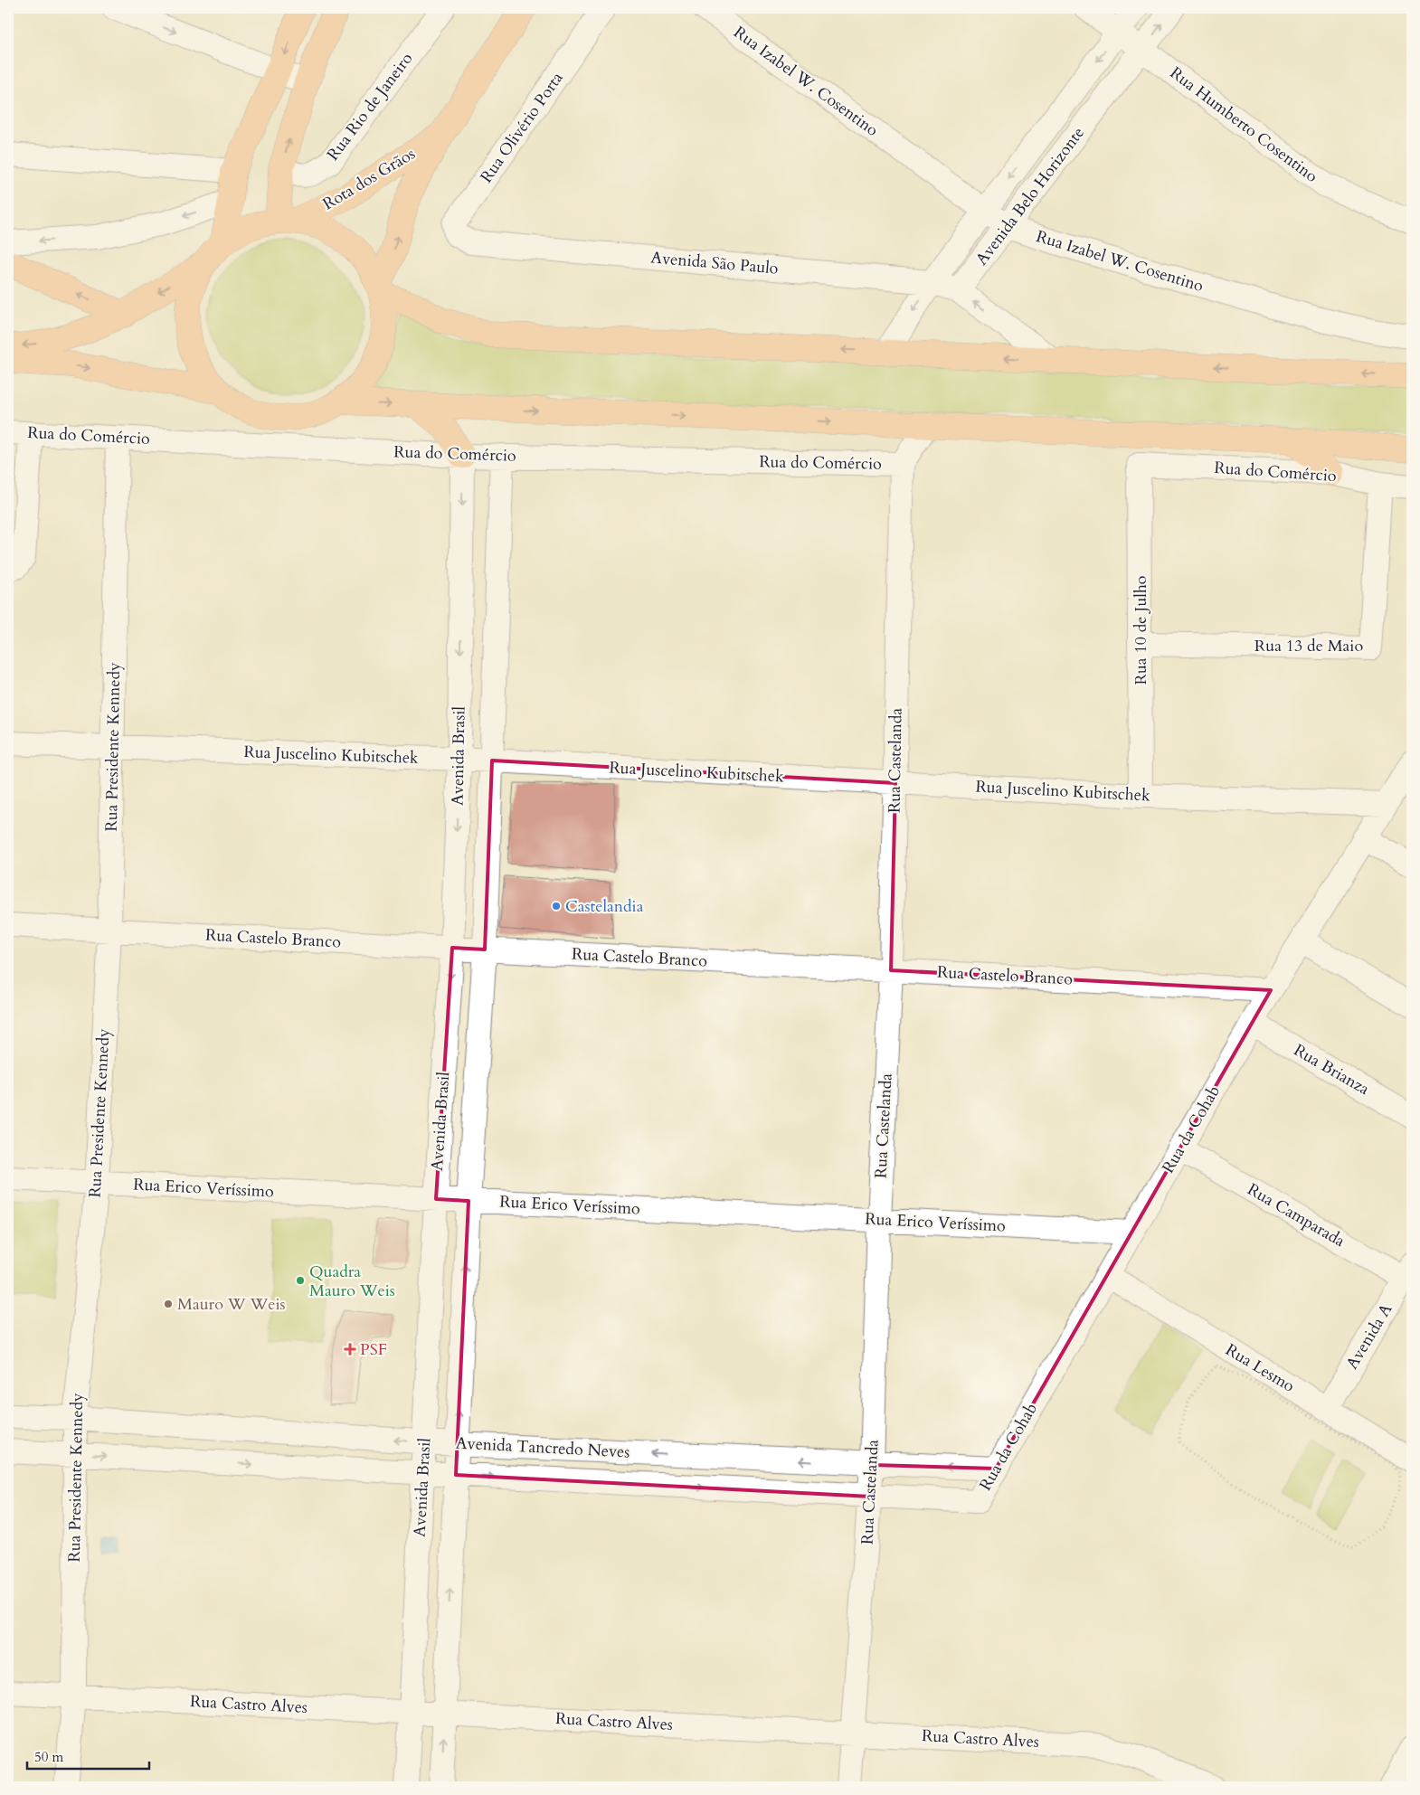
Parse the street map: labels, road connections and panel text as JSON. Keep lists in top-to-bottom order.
{
  "streets": {
    "main road": ["Rota dos Grãos"],
    "street": [
      "Rua Izabel W. Cosentino",
      "Rua Rio de Janeiro",
      "Rua Humberto Cosentino",
      "Rua Olivério Porta",
      "Avenida Belo Horizonte",
      "Avenida São Paulo",
      "Rua do Comércio",
      "Rua 10 de Julho",
      "Rua 13 de Maio",
      "Rua Presidente Kennedy",
      "Rua Juscelino Kubitschek",
      "Avenida Brasil",
      "Rua Castelanda",
      "Rua Castelo Branco",
      "Rua Brianza",
      "Rua da Cohab",
      "Rua Erico Veríssimo",
      "Rua Camparada",
      "Avenida A",
      "Rua Lesmo",
      "Avenida Tancredo Neves",
      "Rua Castro Alves"
    ]
  },
  "crossings": [
    ["Rua Izabel W. Cosentino", "Avenida Belo Horizonte"],
    ["Rua Humberto Cosentino", "Avenida Belo Horizonte"],
    ["Rua Olivério Porta", "Avenida São Paulo"],
    ["Avenida Belo Horizonte", "Avenida São Paulo"],
    ["Rua do Comércio", "Rua 10 de Julho"],
    ["Rua do Comércio", "Rua 13 de Maio"],
    ["Rua do Comércio", "Rua Presidente Kennedy"],
    ["Rua do Comércio", "Avenida Brasil"],
    ["Rua do Comércio", "Rua Castelanda"],
    ["Rua 10 de Julho", "Rua 13 de Maio"],
    ["Rua 10 de Julho", "Rua Juscelino Kubitschek"],
    ["Rua Presidente Kennedy", "Rua Juscelino Kubitschek"],
    ["Rua Presidente Kennedy", "Rua Castelo Branco"],
    ["Rua Presidente Kennedy", "Rua Erico Veríssimo"],
    ["Rua Presidente Kennedy", "Avenida Tancredo Neves"],
    ["Rua Presidente Kennedy", "Rua Castro Alves"],
    ["Rua Juscelino Kubitschek", "Avenida Brasil"],
    ["Rua Juscelino Kubitschek", "Rua Castelanda"],
    ["Rua Juscelino Kubitschek", "Rua da Cohab"],
    ["Avenida Brasil", "Rua Castelo Branco"],
    ["Avenida Brasil", "Rua Erico Veríssimo"],
    ["Avenida Brasil", "Avenida Tancredo Neves"],
    ["Avenida Brasil", "Rua Castro Alves"],
    ["Rua Castelanda", "Rua Castelo Branco"],
    ["Rua Castelanda", "Rua Erico Veríssimo"],
    ["Rua Castelanda", "Avenida Tancredo Neves"],
    ["Rua Castelanda", "Rua Castro Alves"],
    ["Rua Castelo Branco", "Rua da Cohab"],
    ["Rua Brianza", "Rua da Cohab"],
    ["Rua da Cohab", "Rua Erico Veríssimo"],
    ["Rua da Cohab", "Rua Camparada"],
    ["Rua da Cohab", "Rua Lesmo"],
    ["Rua da Cohab", "Avenida Tancredo Neves"],
    ["Rua Camparada", "Avenida A"],
    ["Avenida A", "Rua Lesmo"]
  ],
  "places": {
    "other": ["Castelandia", "Quadra Mauro Weis", "Mauro W Weis"],
    "health": ["PSF"]
  },
  "scale_bar": "50 m"
}
